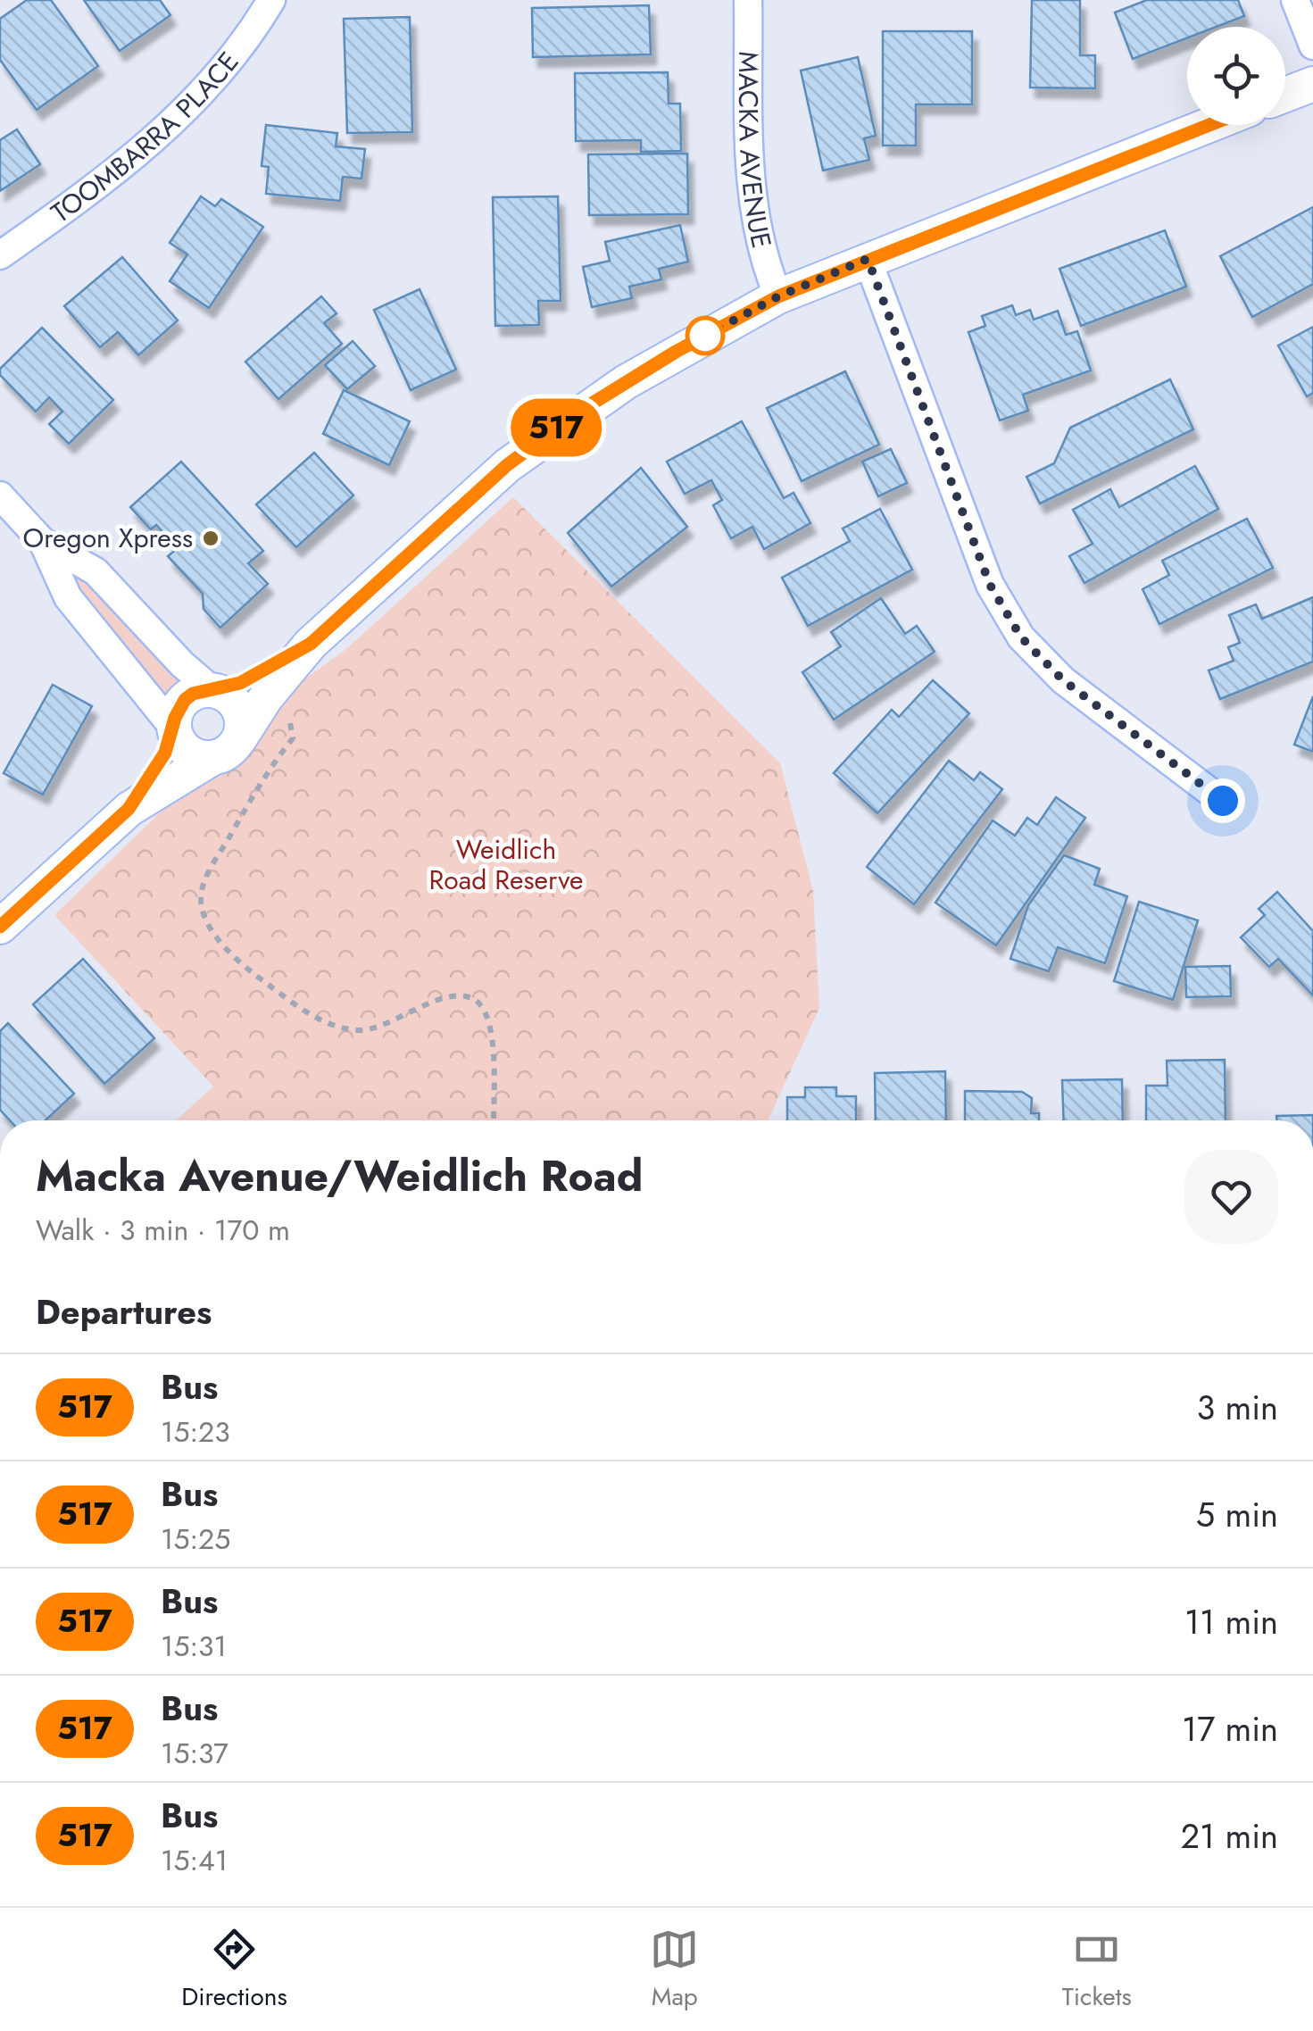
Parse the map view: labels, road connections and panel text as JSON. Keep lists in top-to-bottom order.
{
  "streets": {
    "street": ["TOOMBARRA PLACE", "MACKA AVENUE"]
  },
  "parks": ["Weidlich Road Reserve"],
  "places": ["Oregon Xpress"],
  "lines": ["bus line 517"],
  "page": {
    "on_map": "517",
    "heading": [
      ["Macka Avenue/Weidlich Road", "Walk · 3 min · 170 m"],
      "Departures"
    ],
    "list": [
      {
        "mark": "517",
        "name": "Bus",
        "note": "15:23",
        "value": "3 min"
      },
      {
        "mark": "517",
        "name": "Bus",
        "note": "15:25",
        "value": "5 min"
      },
      {
        "mark": "517",
        "name": "Bus",
        "note": "15:31",
        "value": "11 min"
      },
      {
        "mark": "517",
        "name": "Bus",
        "note": "15:37",
        "value": "17 min"
      },
      {
        "mark": "517",
        "name": "Bus",
        "note": "15:41",
        "value": "21 min"
      }
    ],
    "tabs": ["Directions", "Map", "Tickets"]
  }
}
